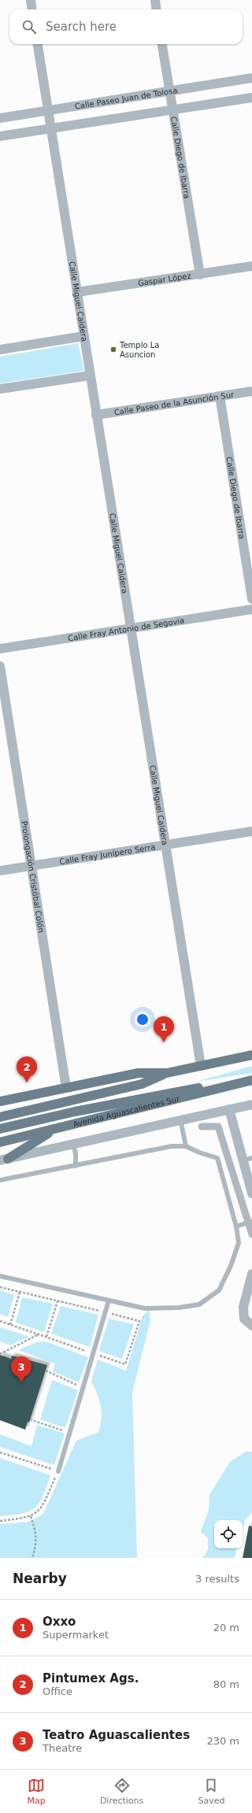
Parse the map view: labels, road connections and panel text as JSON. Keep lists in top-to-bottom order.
{
  "streets": {
    "main road": ["Avenida Aguascalientes Sur"],
    "street": [
      "Calle Paseo Juan de Tolosa",
      "Calle Diego de Ibarra",
      "Gaspar López",
      "Calle Miguel Caldera",
      "Calle Paseo de la Asunción Sur",
      "Calle Fray Antonio de Segovia",
      "Calle Fray Junípero Serra",
      "Prolongación Cristóbal Colón"
    ]
  },
  "crossings": [
    ["Calle Paseo Juan de Tolosa", "Calle Diego de Ibarra"],
    ["Calle Paseo Juan de Tolosa", "Calle Miguel Caldera"],
    ["Calle Diego de Ibarra", "Gaspar López"],
    ["Calle Diego de Ibarra", "Calle Paseo de la Asunción Sur"],
    ["Gaspar López", "Calle Miguel Caldera"],
    ["Calle Miguel Caldera", "Calle Paseo de la Asunción Sur"],
    ["Calle Miguel Caldera", "Calle Fray Antonio de Segovia"],
    ["Calle Miguel Caldera", "Calle Fray Junípero Serra"],
    ["Calle Fray Junípero Serra", "Prolongación Cristóbal Colón"]
  ],
  "places": ["Templo La Asuncion"],
  "page": {
    "search": "Search here",
    "pins": ["1", "2", "3"],
    "heading": ["Nearby", "3 results"],
    "list": [
      {
        "mark": "1",
        "name": "Oxxo",
        "note": "Supermarket",
        "value": "20 m"
      },
      {
        "mark": "2",
        "name": "Pintumex Ags.",
        "note": "Office",
        "value": "80 m"
      },
      {
        "mark": "3",
        "name": "Teatro Aguascalientes",
        "note": "Theatre",
        "value": "230 m"
      }
    ],
    "nav": ["Map", "Directions", "Saved"]
  }
}
